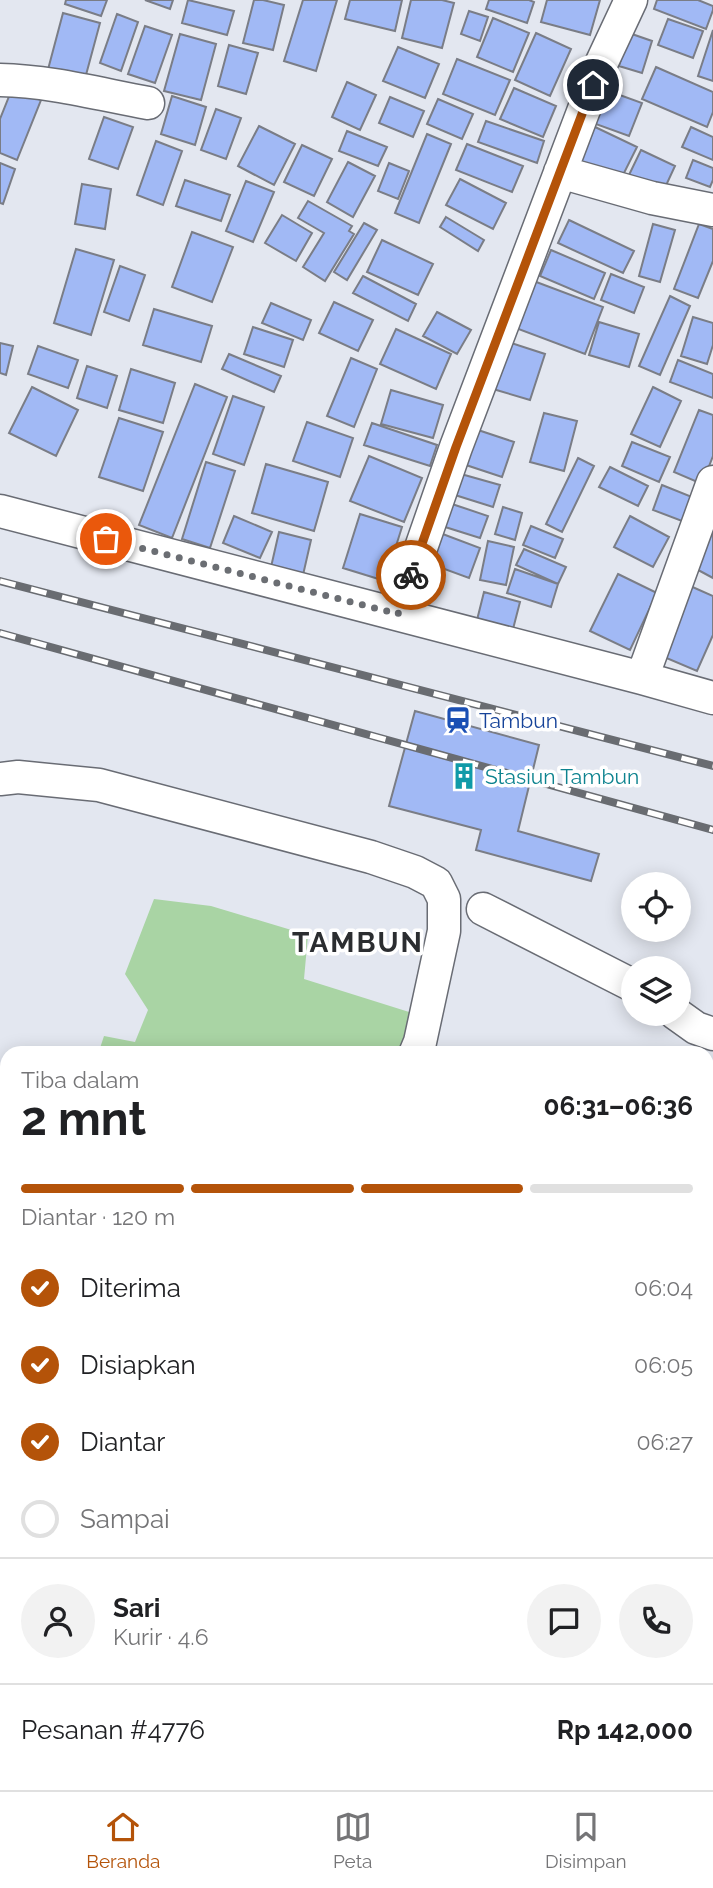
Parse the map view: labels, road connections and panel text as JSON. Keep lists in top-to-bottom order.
{
  "districts": ["TAMBUN"],
  "places": {
    "station": ["Tambun"],
    "building": ["Stasiun Tambun"]
  },
  "page": {
    "heading": ["2 mnt", "Tiba dalam", "06:31–06:36"],
    "panel": [
      "Sari",
      "Kurir · 4.6",
      "Pesanan #4776",
      "Rp 142,000"
    ],
    "bar": "Diantar · 120 m",
    "list": [
      ["Diterima", "06:04"],
      ["Disiapkan", "06:05"],
      ["Diantar", "06:27"],
      "Sampai"
    ],
    "tabs": ["Beranda", "Peta", "Disimpan"]
  }
}
